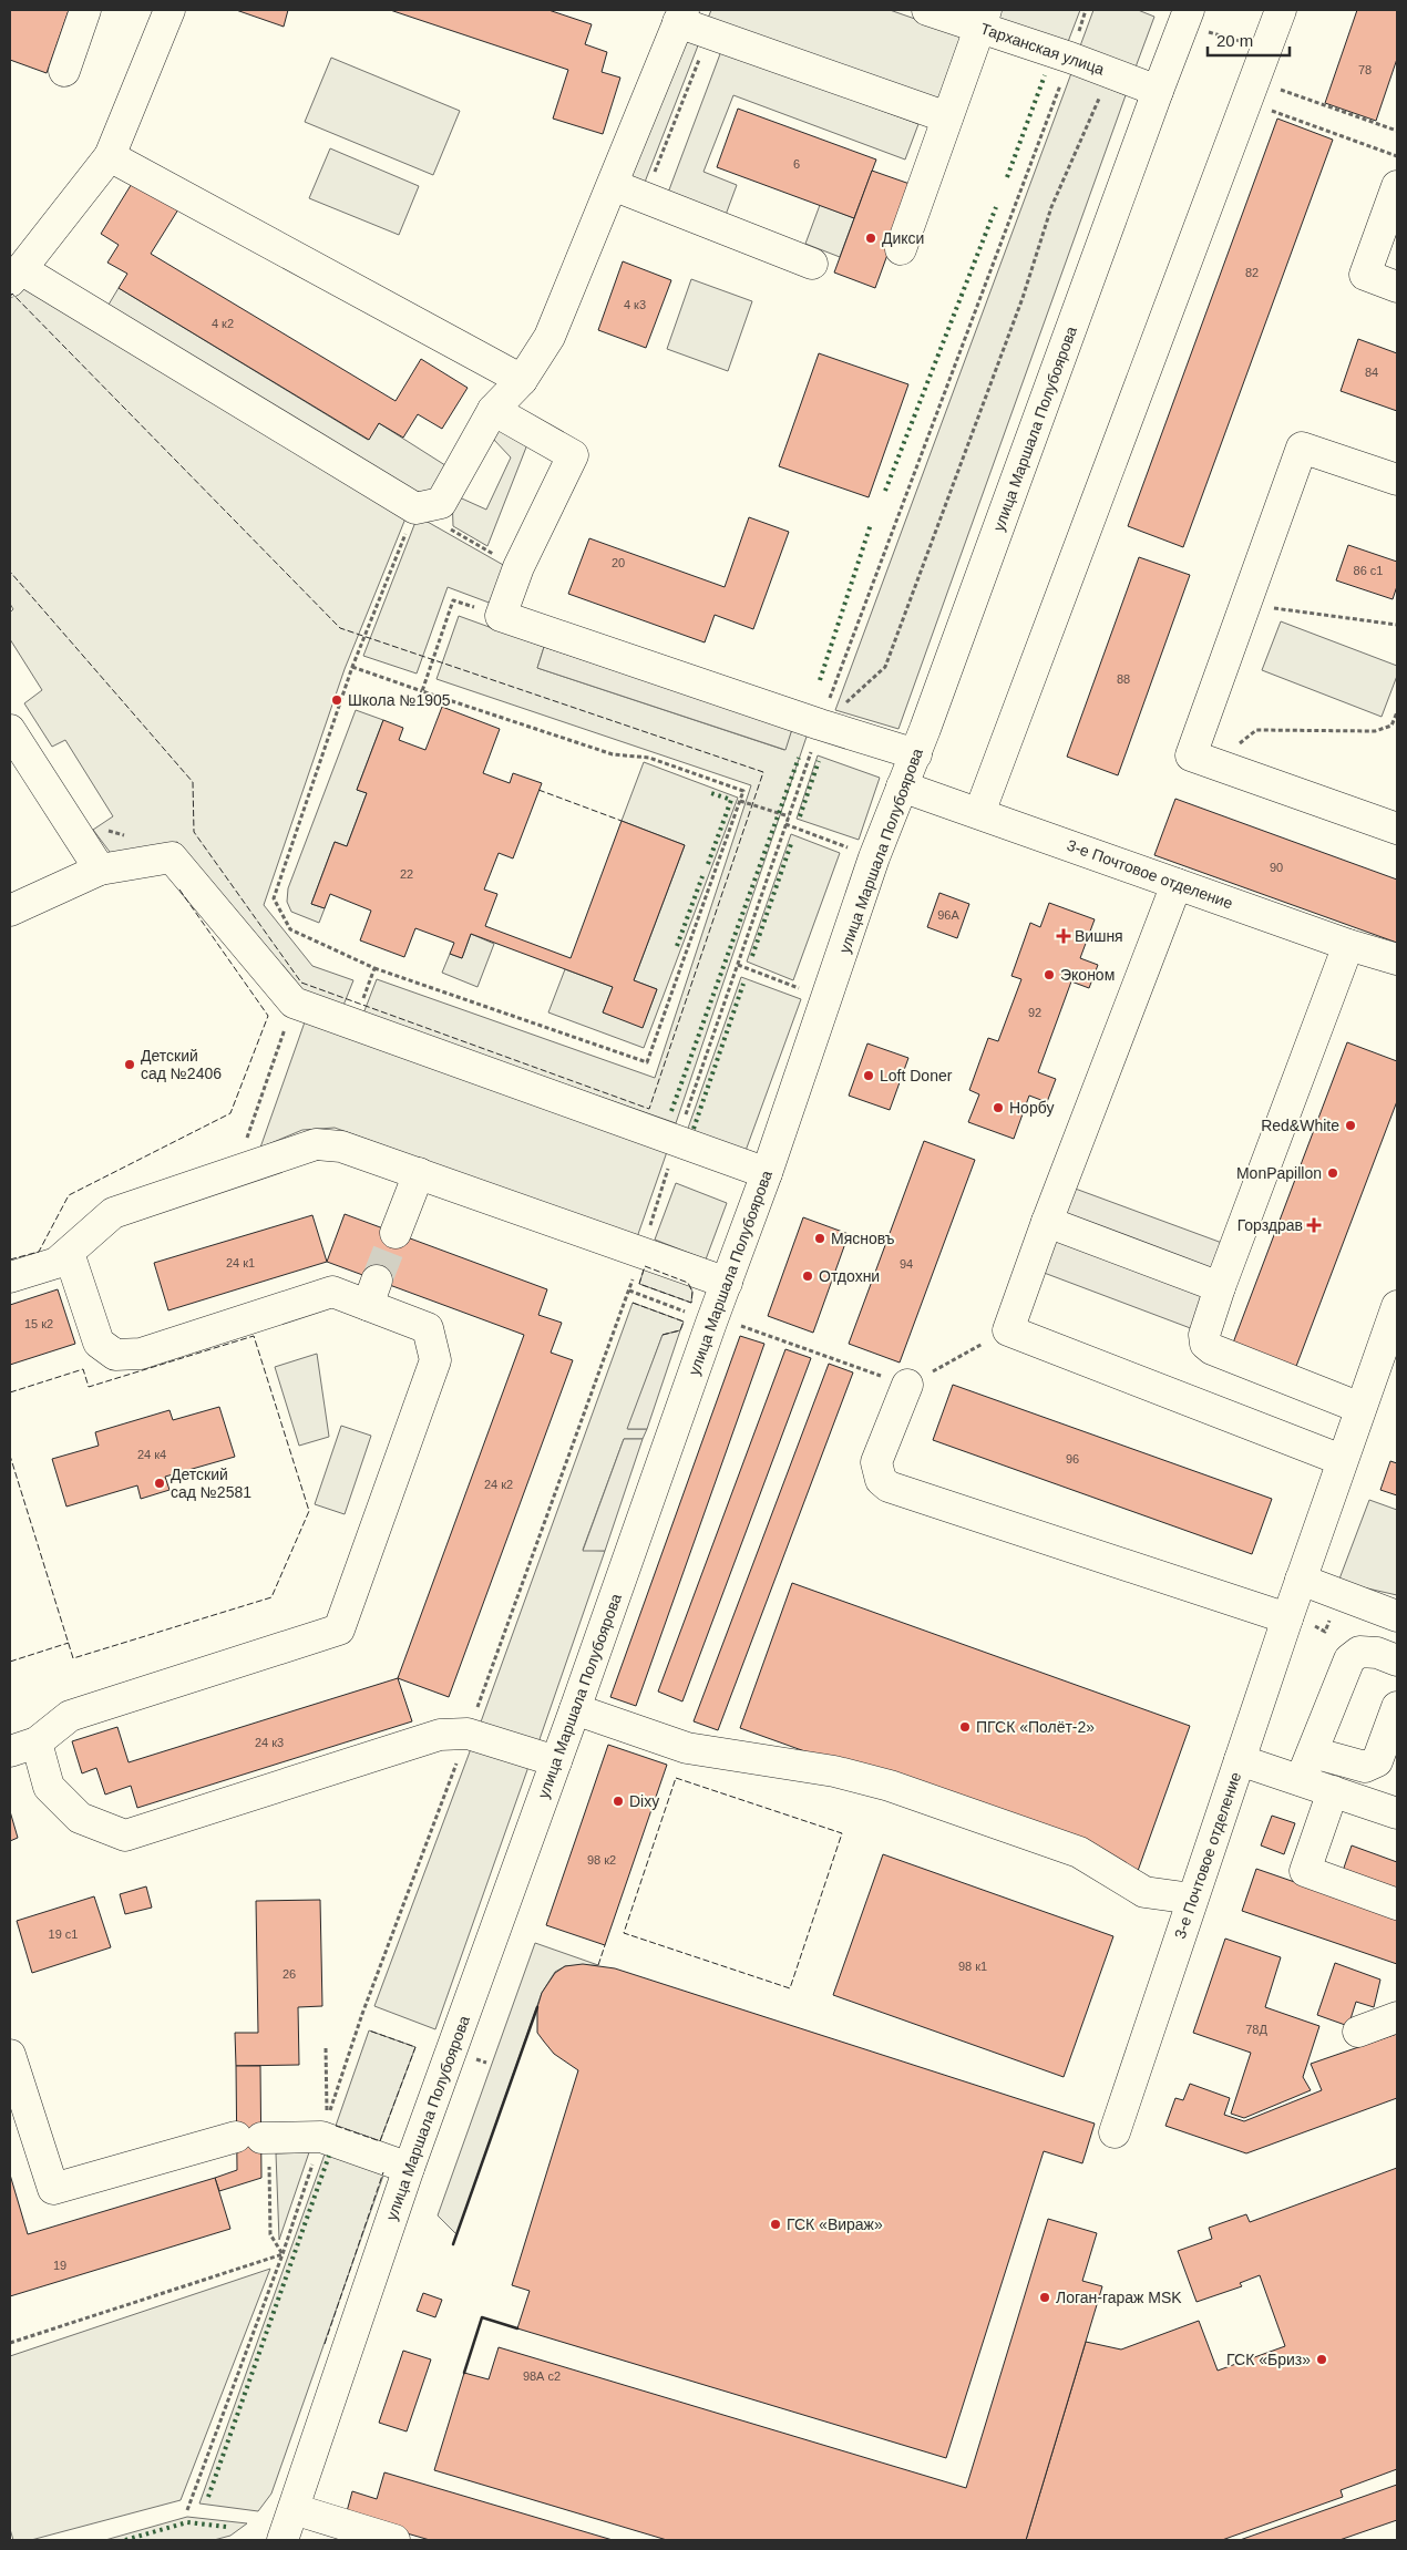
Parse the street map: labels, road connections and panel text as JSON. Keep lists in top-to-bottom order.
{
  "streets": {
    "street": ["Тарханская улица", "улица Маршала Полубоярова", "3-е Почтовое отделение"]
  },
  "crossings": [
    ["Тарханская улица", "улица Маршала Полубоярова"],
    ["улица Маршала Полубоярова", "3-е Почтовое отделение"]
  ],
  "places": {
    "other": [
      "Дикси",
      "Школа №1905",
      "Эконом",
      "Детский сад №2406",
      "Loft Doner",
      "Норбу",
      "Red&White",
      "MonPapillon",
      "Мясновъ",
      "Отдохни",
      "Детский сад №2581",
      "ПГСК «Полёт-2»",
      "Dixy",
      "ГСК «Вираж»",
      "Логан-гараж MSK",
      "ГСК «Бриз»"
    ],
    "health": ["Вишня", "Горздрав"]
  },
  "house_numbers": [
    "78",
    "6",
    "82",
    "4 к3",
    "4 к2",
    "84",
    "20",
    "86 с1",
    "88",
    "90",
    "22",
    "96А",
    "92",
    "24 к1",
    "94",
    "15 к2",
    "24 к4",
    "96",
    "24 к2",
    "24 к3",
    "98 к2",
    "19 с1",
    "98 к1",
    "26",
    "78Д",
    "19",
    "98А с2"
  ],
  "scale_bar": "20 m"
}
